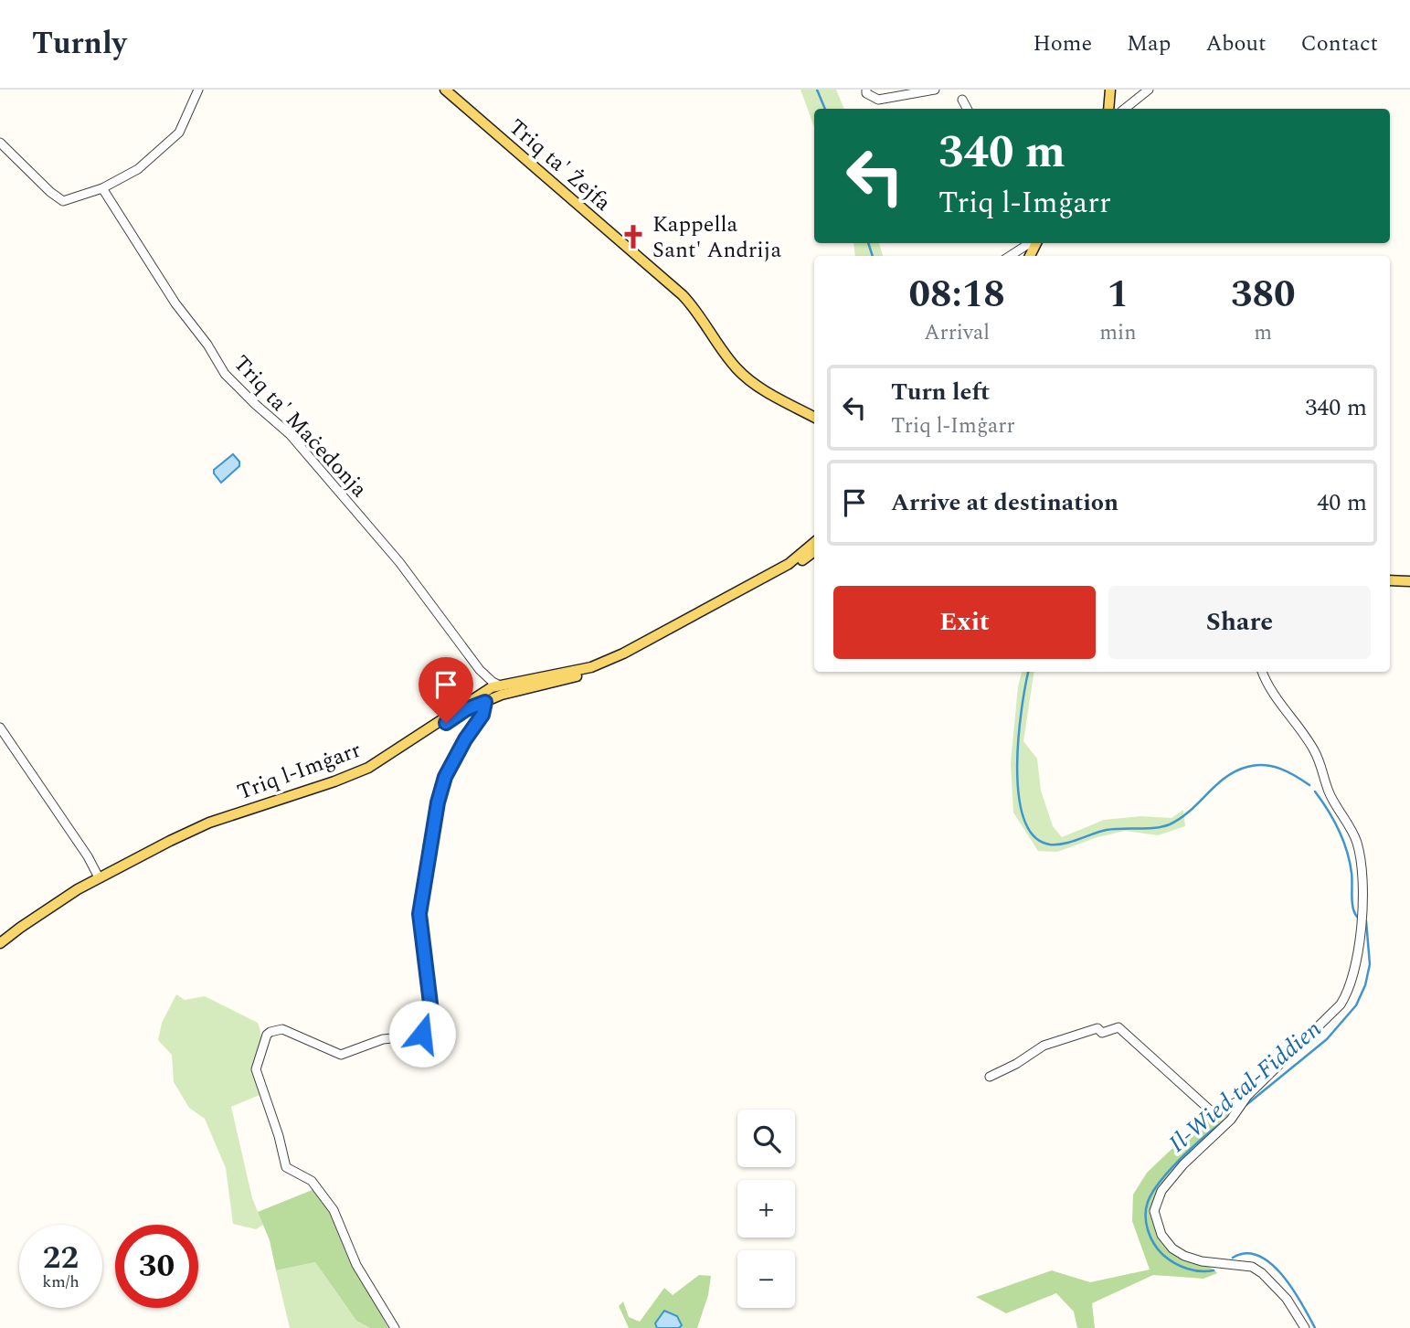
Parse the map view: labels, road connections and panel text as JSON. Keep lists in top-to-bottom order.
{
  "streets": {
    "main road": ["Triq ta' Żejfa", "Triq l-Imġarr"],
    "street": ["Triq ta' Maċedonja"]
  },
  "crossings": [
    ["Triq ta' Maċedonja", "Triq l-Imġarr"]
  ],
  "water": ["Il-Wied tal-Fiddien"],
  "places": {
    "church": ["Kappella Sant' Andrija"]
  },
  "page": {
    "header": "Turnly",
    "nav": [
      "Home",
      "Map",
      "About",
      "Contact"
    ],
    "turn": ["340 m", "Triq l-Imġarr"],
    "eta": [
      "08:18",
      "Arrival",
      "1",
      "min",
      "380",
      "m"
    ],
    "list": [
      {
        "name": "Turn left",
        "note": "Triq l-Imġarr",
        "value": "340 m"
      },
      {
        "name": "Arrive at destination",
        "value": "40 m"
      }
    ],
    "buttons": ["Exit", "Share"],
    "map_buttons": ["+", "−"],
    "speed": "22 km/h",
    "limit": "30"
  }
}
